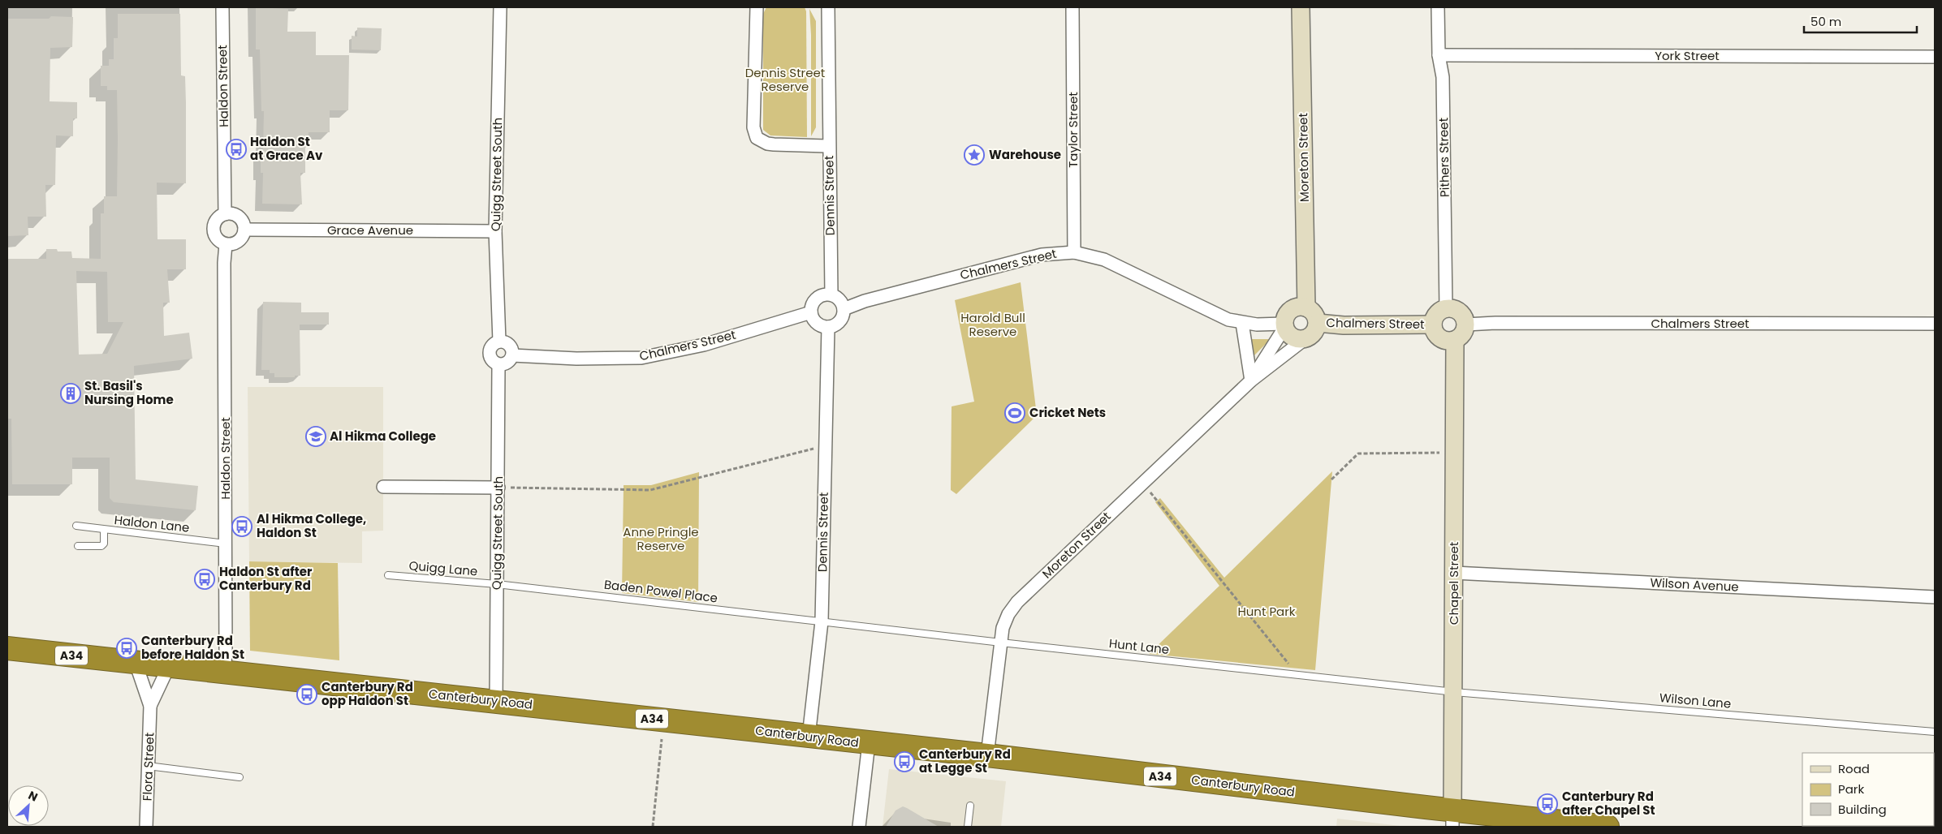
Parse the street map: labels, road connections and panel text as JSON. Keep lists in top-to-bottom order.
{
  "streets": {
    "highway": ["A34", "Canterbury Road"],
    "street": [
      "York Street",
      "Haldon Street",
      "Taylor Street",
      "Moreton Street",
      "Pithers Street",
      "Quigg Street South",
      "Dennis Street",
      "Grace Avenue",
      "Chalmers Street",
      "Chapel Street",
      "Wilson Avenue",
      "Flora Street"
    ],
    "lane": [
      "Haldon Lane",
      "Quigg Lane",
      "Baden Powel Place",
      "Hunt Lane",
      "Wilson Lane"
    ]
  },
  "crossings": [
    ["York Street", "Pithers Street"],
    ["Haldon Street", "Grace Avenue"],
    ["Haldon Street", "Haldon Lane"],
    ["Haldon Street", "Canterbury Road"],
    ["Taylor Street", "Chalmers Street"],
    ["Moreton Street", "Chalmers Street"],
    ["Moreton Street", "Hunt Lane"],
    ["Moreton Street", "Canterbury Road"],
    ["Pithers Street", "Chalmers Street"],
    ["Pithers Street", "Chapel Street"],
    ["Quigg Street South", "Grace Avenue"],
    ["Quigg Street South", "Chalmers Street"],
    ["Quigg Street South", "Quigg Lane"],
    ["Quigg Street South", "Baden Powel Place"],
    ["Quigg Street South", "Canterbury Road"],
    ["Dennis Street", "Chalmers Street"],
    ["Dennis Street", "Baden Powel Place"],
    ["Dennis Street", "Hunt Lane"],
    ["Dennis Street", "Canterbury Road"],
    ["Chalmers Street", "Chapel Street"],
    ["Quigg Lane", "Baden Powel Place"],
    ["Chapel Street", "Wilson Avenue"],
    ["Chapel Street", "Hunt Lane"],
    ["Chapel Street", "Canterbury Road"],
    ["Chapel Street", "Wilson Lane"],
    ["Baden Powel Place", "Hunt Lane"],
    ["Hunt Lane", "Wilson Lane"],
    ["Canterbury Road", "Flora Street"]
  ],
  "parks": [
    "Dennis Street Reserve",
    "Harold Bull Reserve",
    "Anne Pringle Reserve",
    "Hunt Park"
  ],
  "places": {
    "bus stop": [
      "Haldon St at Grace Av",
      "Al Hikma College, Haldon St",
      "Haldon St after Canterbury Rd",
      "Canterbury Rd before Haldon St",
      "Canterbury Rd opp Haldon St",
      "Canterbury Rd at Legge St",
      "Canterbury Rd after Chapel St"
    ],
    "place": ["Warehouse"],
    "building": ["St. Basil's Nursing Home"],
    "sports": ["Cricket Nets"],
    "school or university": ["Al Hikma College"]
  },
  "legend": ["Road", "Park", "Building"],
  "scale_bar": "50 m",
  "north": "top right"
}
